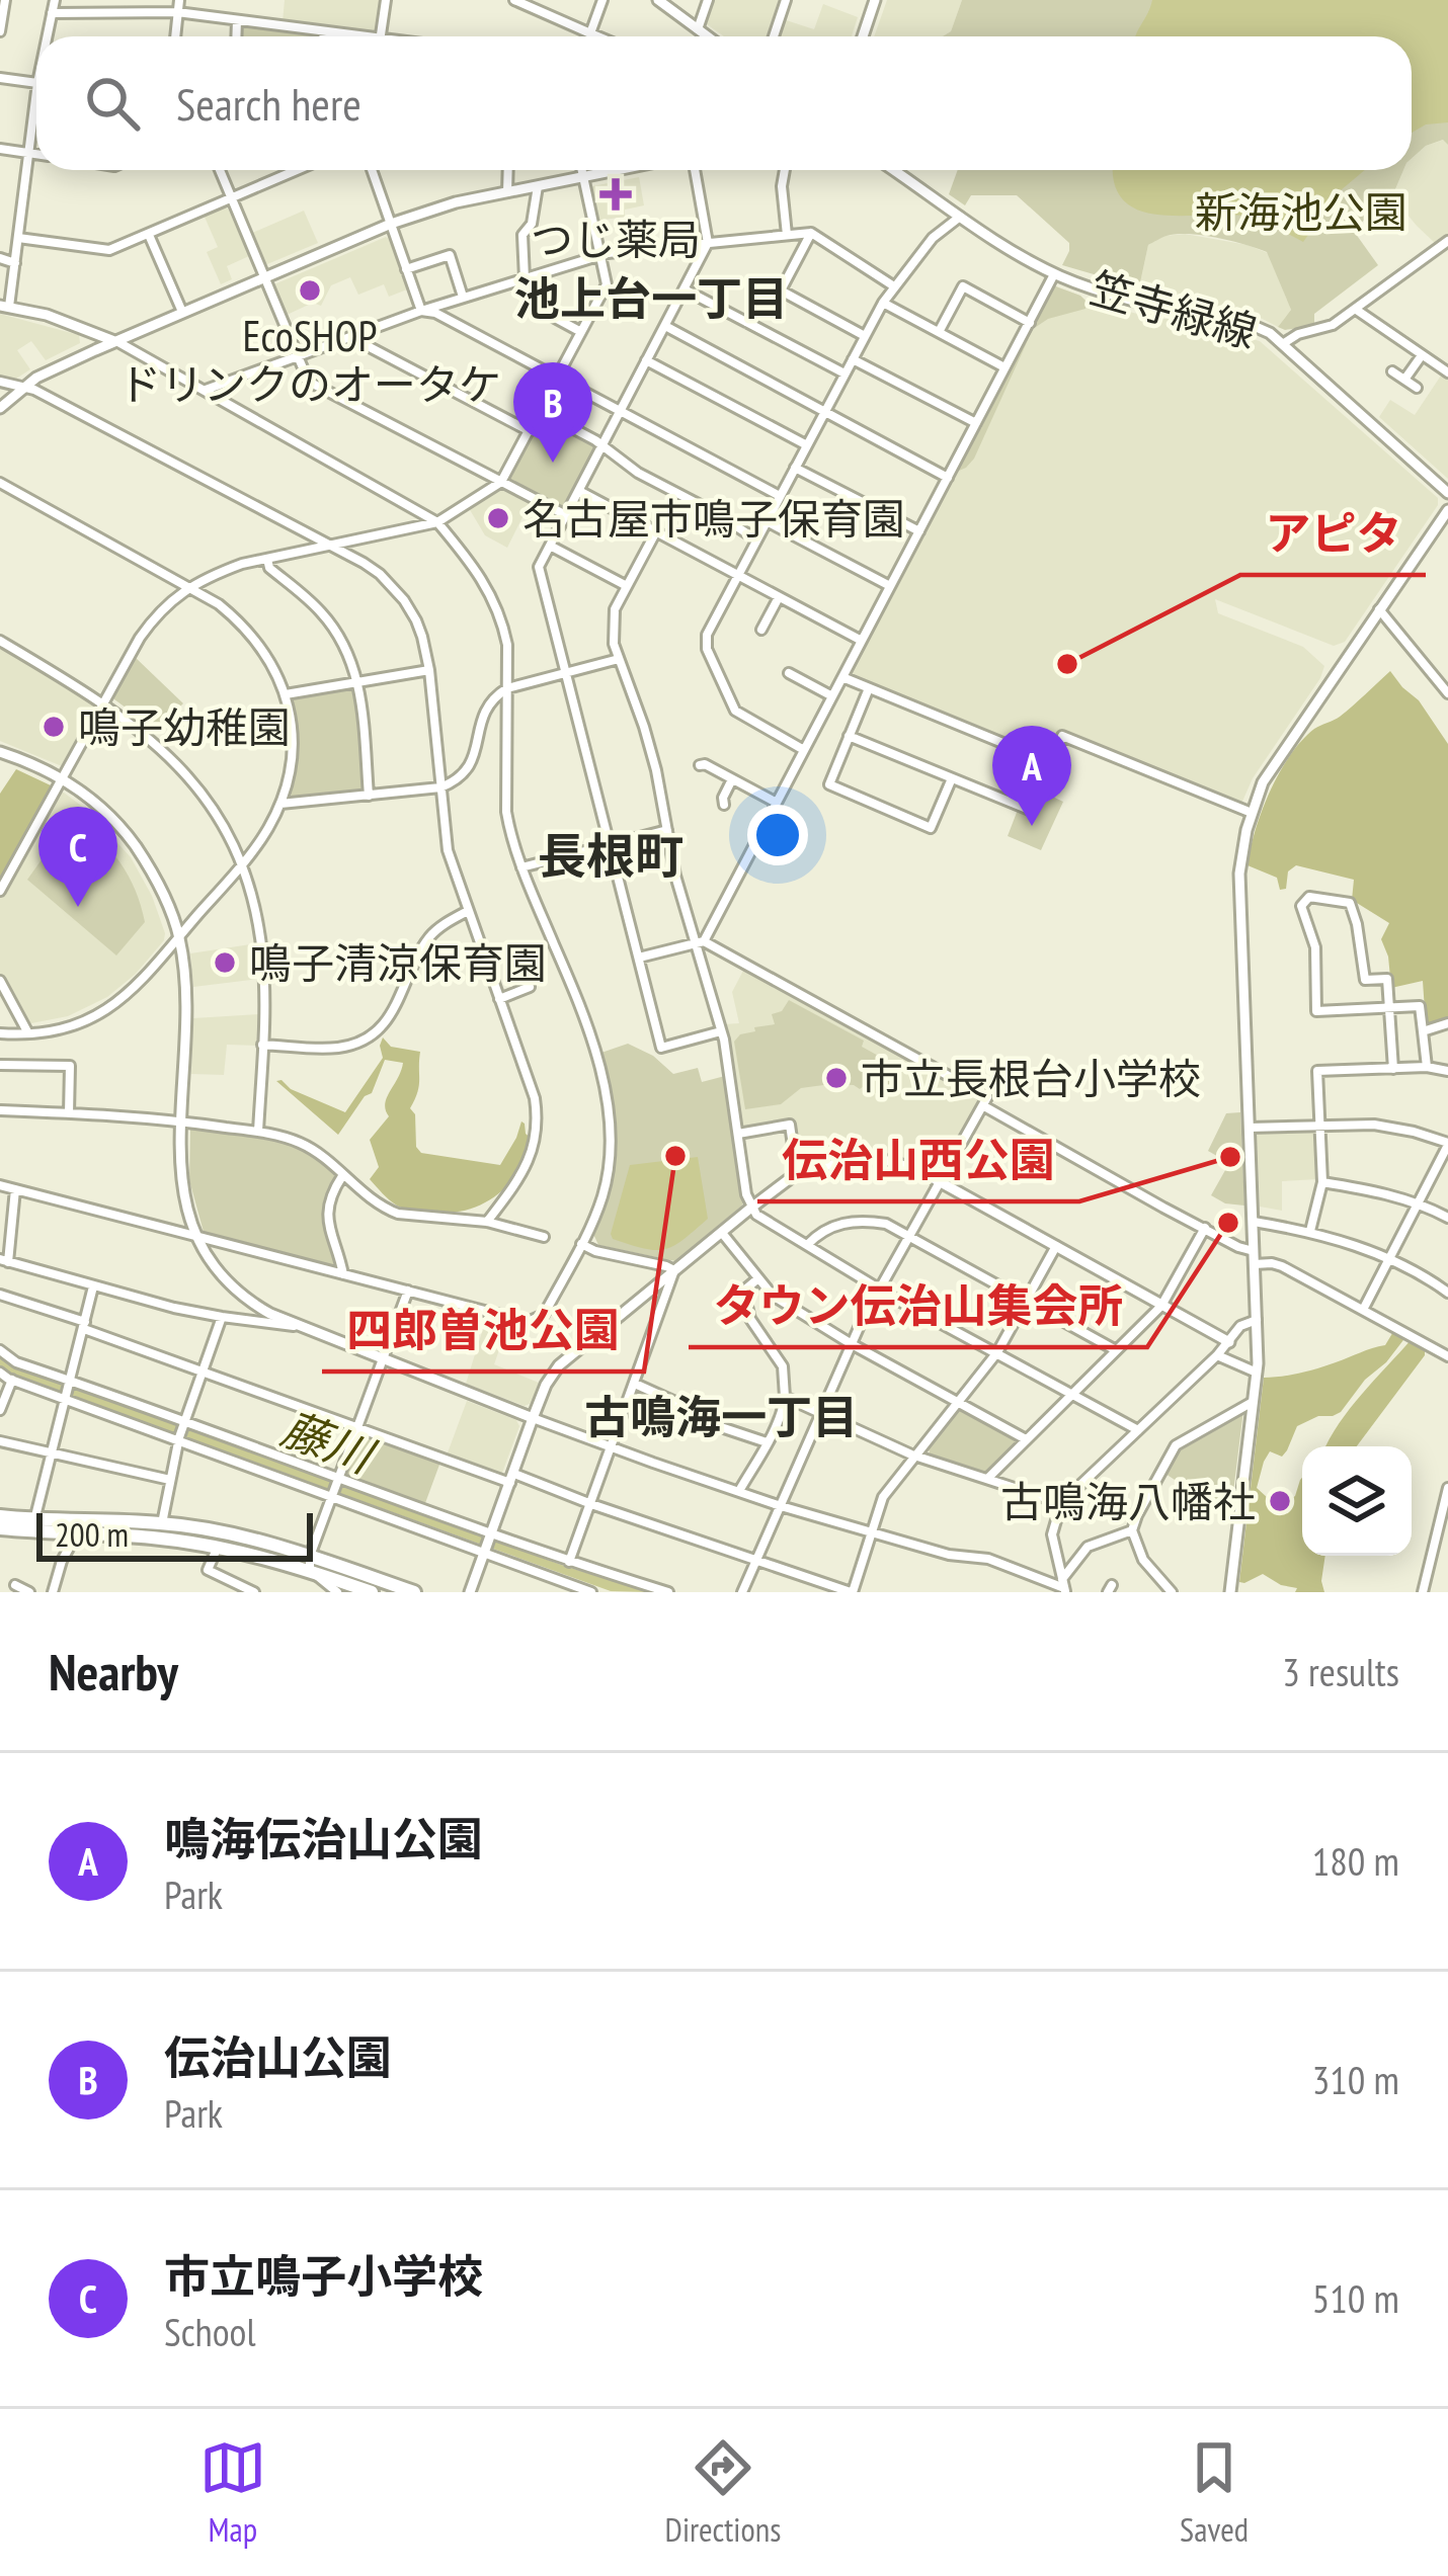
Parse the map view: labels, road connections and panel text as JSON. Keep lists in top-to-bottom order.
{
  "streets": {
    "street": ["笠寺緑線"]
  },
  "districts": ["池上台一丁目", "長根町", "古鳴海一丁目"],
  "water": ["藤川"],
  "parks": ["新海池公園"],
  "places": {
    "health": ["つじ薬局"],
    "other": [
      "EcoSHOP ドリンクのオータケ",
      "名古屋市鳴子保育園",
      "アピタ",
      "鳴子幼稚園",
      "鳴子清涼保育園",
      "市立長根台小学校",
      "四郎曽池公園",
      "伝治山西公園",
      "タウン伝治山集会所",
      "古鳴海八幡社"
    ]
  },
  "scale_bar": "200 m",
  "page": {
    "search": "Search here",
    "pins": ["B", "A", "C"],
    "scale": "200 m",
    "heading": ["Nearby", "3 results"],
    "list": [
      {
        "mark": "A",
        "name": "鳴海伝治山公園",
        "note": "Park",
        "value": "180 m"
      },
      {
        "mark": "B",
        "name": "伝治山公園",
        "note": "Park",
        "value": "310 m"
      },
      {
        "mark": "C",
        "name": "市立鳴子小学校",
        "note": "School",
        "value": "510 m"
      }
    ],
    "nav": ["Map", "Directions", "Saved"]
  }
}
